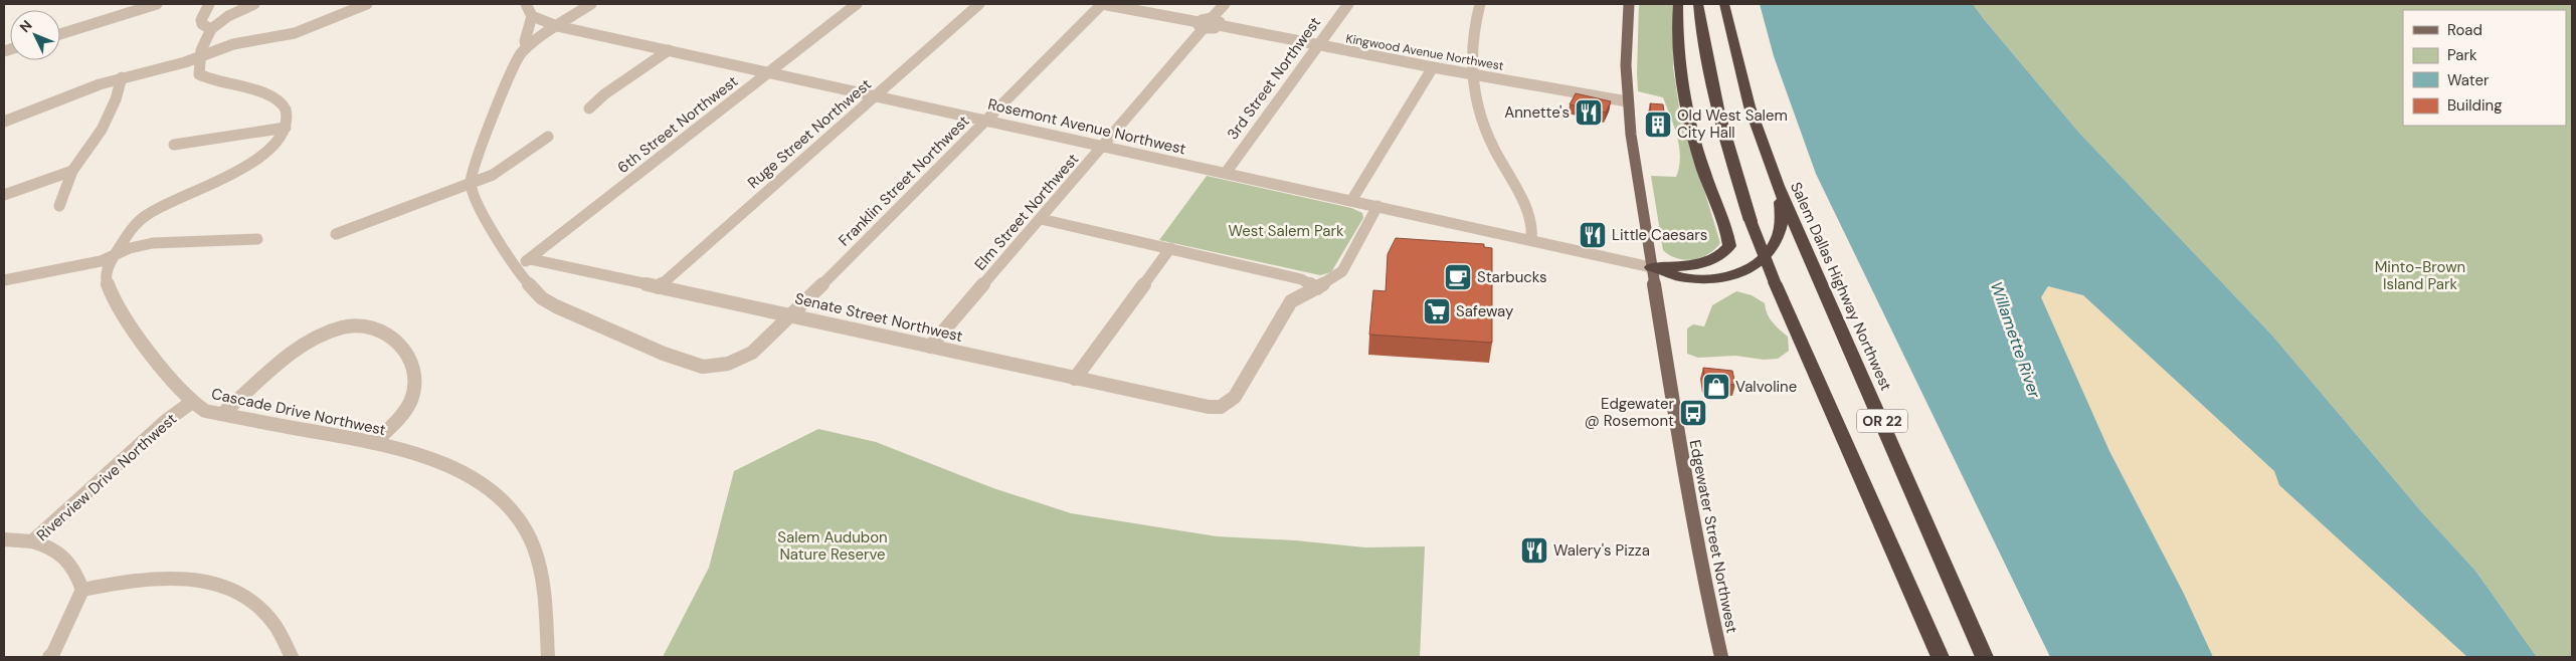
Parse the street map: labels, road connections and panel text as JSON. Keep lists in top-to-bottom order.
{
  "streets": {
    "highway": ["Salem Dallas Highway Northwest", "OR 22"],
    "main road": ["Edgewater Street Northwest"],
    "street": [
      "Kingwood Avenue Northwest",
      "3rd Street Northwest",
      "6th Street Northwest",
      "Rosemont Avenue Northwest",
      "Ruge Street Northwest",
      "Franklin Street Northwest",
      "Elm Street Northwest",
      "Senate Street Northwest",
      "Cascade Drive Northwest",
      "Riverview Drive Northwest"
    ]
  },
  "crossings": [
    ["Kingwood Avenue Northwest", "3rd Street Northwest"],
    ["Kingwood Avenue Northwest", "Edgewater Street Northwest"],
    ["3rd Street Northwest", "Rosemont Avenue Northwest"],
    ["6th Street Northwest", "Rosemont Avenue Northwest"],
    ["6th Street Northwest", "Franklin Street Northwest"],
    ["6th Street Northwest", "Senate Street Northwest"],
    ["Rosemont Avenue Northwest", "Ruge Street Northwest"],
    ["Rosemont Avenue Northwest", "Franklin Street Northwest"],
    ["Rosemont Avenue Northwest", "Elm Street Northwest"],
    ["Rosemont Avenue Northwest", "OR 22"],
    ["Rosemont Avenue Northwest", "Edgewater Street Northwest"],
    ["Ruge Street Northwest", "Senate Street Northwest"],
    ["Franklin Street Northwest", "Senate Street Northwest"],
    ["Elm Street Northwest", "Senate Street Northwest"],
    ["Salem Dallas Highway Northwest", "OR 22"],
    ["Cascade Drive Northwest", "Riverview Drive Northwest"],
    ["OR 22", "Edgewater Street Northwest"]
  ],
  "water": ["Willamette River"],
  "parks": ["West Salem Park", "Minto-Brown Island Park", "Salem Audubon Nature Reserve"],
  "places": {
    "restaurant": ["Annette's", "Little Caesars", "Walery's Pizza"],
    "building": ["Old West Salem City Hall"],
    "cafe": ["Starbucks"],
    "supermarket": ["Safeway"],
    "shop": ["Valvoline"],
    "bus stop": ["Edgewater @ Rosemont"]
  },
  "legend": [
    "Road",
    "Park",
    "Water",
    "Building"
  ],
  "north": "top left"
}
